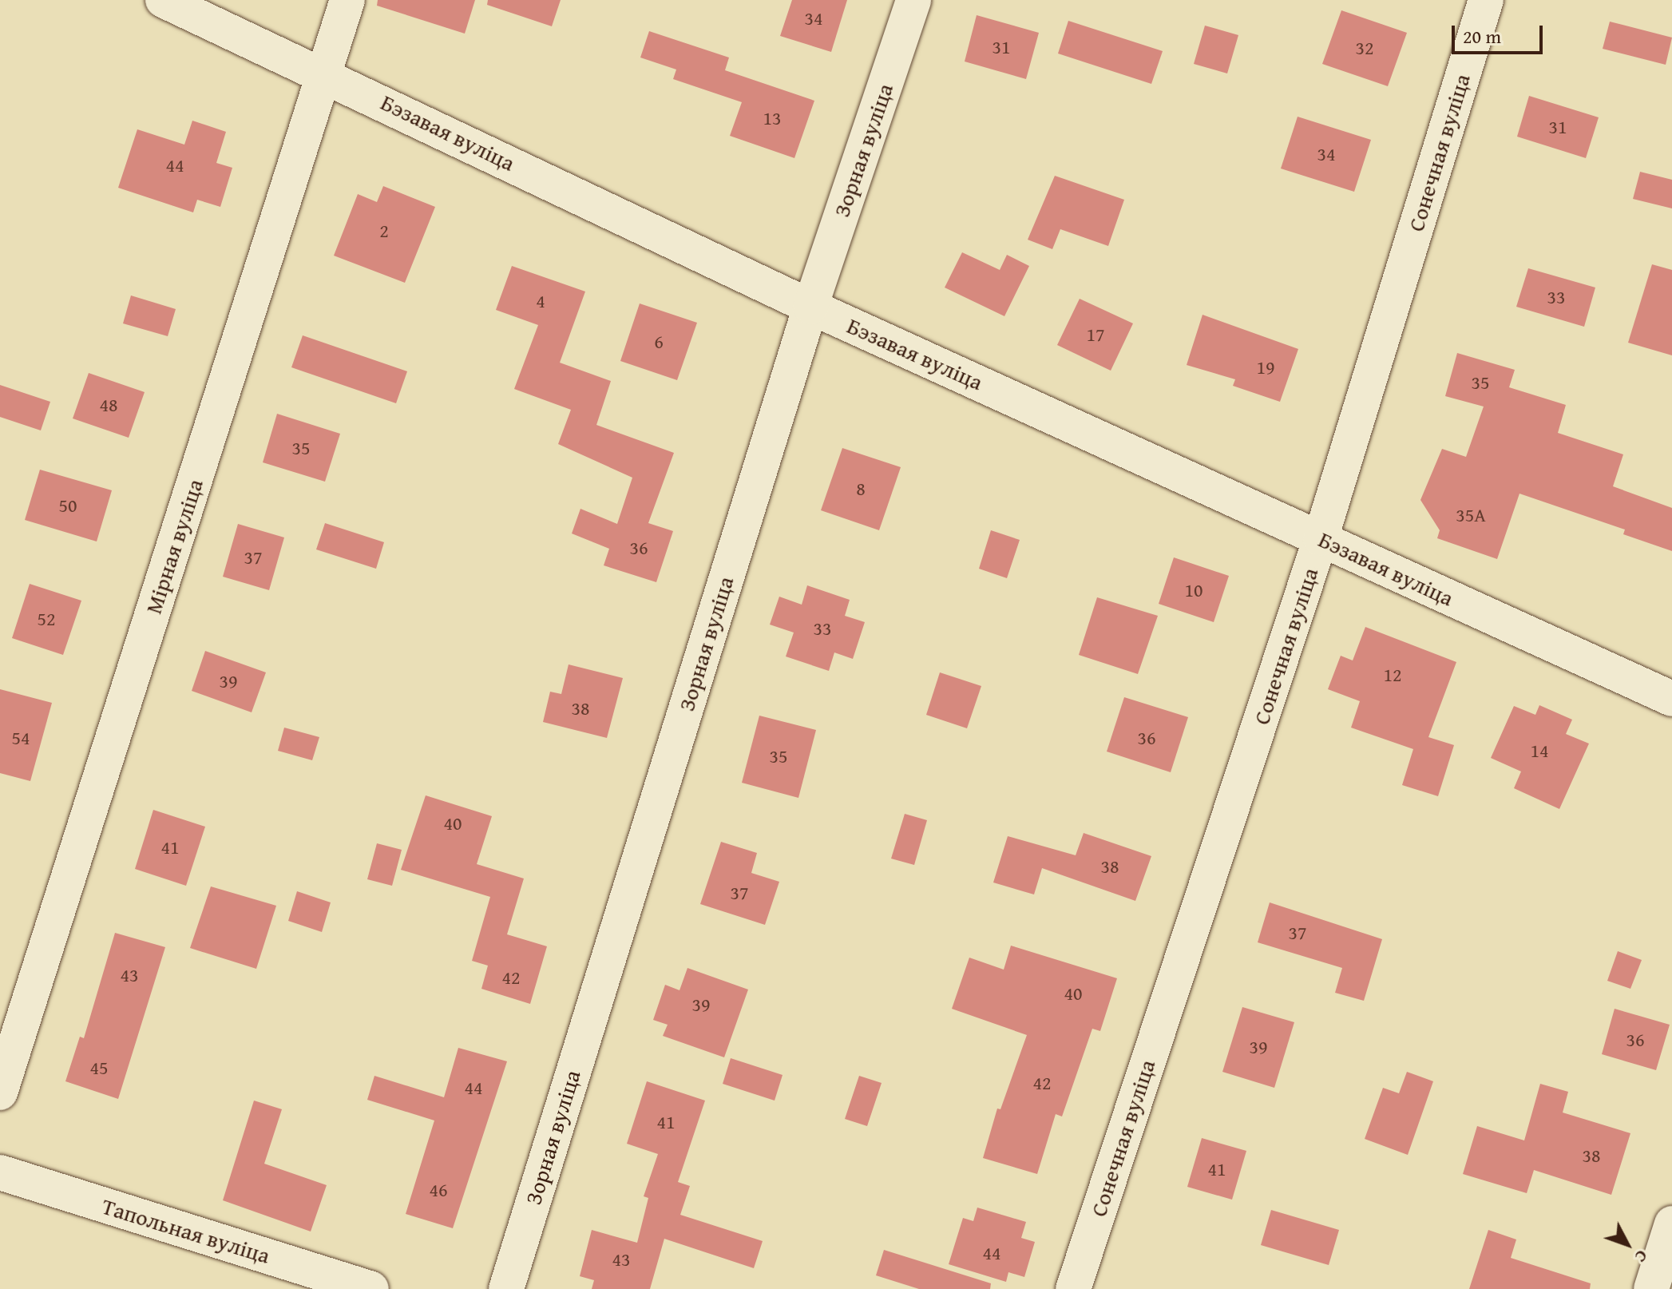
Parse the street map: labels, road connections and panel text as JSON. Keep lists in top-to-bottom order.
{
  "streets": {
    "street": [
      "Бэзавая вуліца",
      "Зорная вуліца",
      "Сонечная вуліца",
      "Мірная вуліца",
      "Тапольная вуліца"
    ]
  },
  "crossings": [
    ["Бэзавая вуліца", "Зорная вуліца"],
    ["Бэзавая вуліца", "Сонечная вуліца"],
    ["Бэзавая вуліца", "Мірная вуліца"]
  ],
  "house_numbers": [
    "34",
    "31",
    "32",
    "13",
    "31",
    "34",
    "44",
    "2",
    "33",
    "4",
    "17",
    "6",
    "19",
    "35",
    "48",
    "35",
    "8",
    "50",
    "35А",
    "36",
    "37",
    "10",
    "52",
    "33",
    "12",
    "39",
    "38",
    "54",
    "36",
    "14",
    "35",
    "40",
    "41",
    "38",
    "37",
    "37",
    "43",
    "42",
    "40",
    "39",
    "36",
    "39",
    "45",
    "42",
    "44",
    "41",
    "38",
    "41",
    "46",
    "44",
    "43"
  ],
  "scale_bar": "20 m",
  "north": "bottom right"
}
